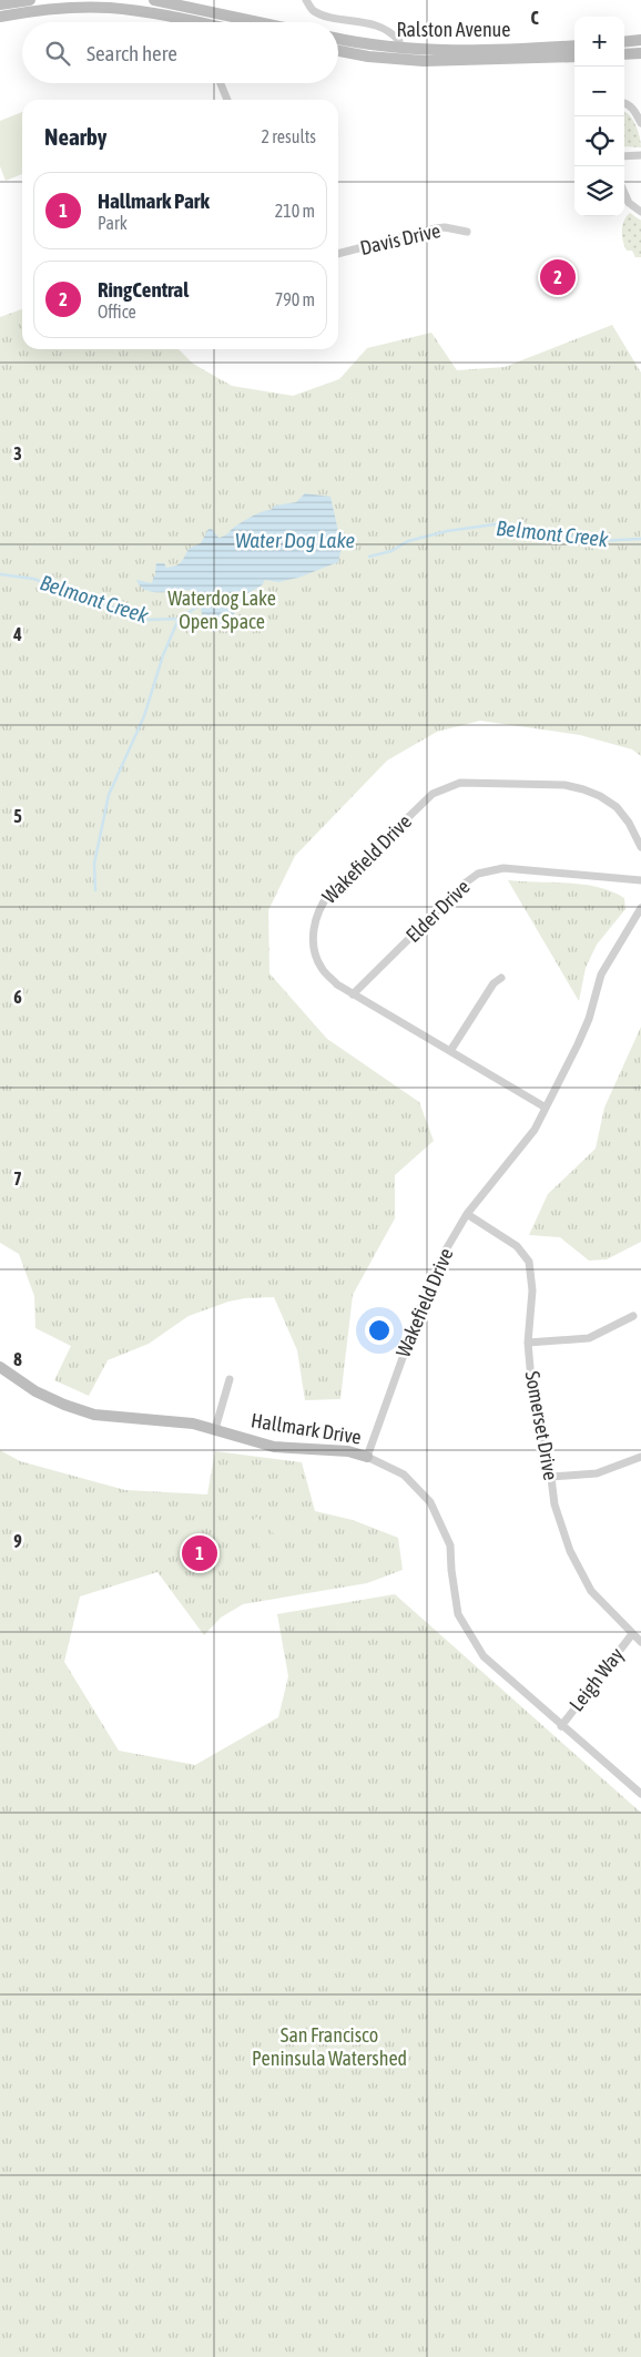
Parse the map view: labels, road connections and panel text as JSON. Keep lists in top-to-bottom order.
{
  "streets": {
    "main road": ["Ralston Avenue", "Hallmark Drive"],
    "street": [
      "Davis Drive",
      "Wakefield Drive",
      "Elder Drive",
      "Somerset Drive",
      "Leigh Way"
    ]
  },
  "crossings": [
    ["Wakefield Drive", "Elder Drive"],
    ["Wakefield Drive", "Somerset Drive"],
    ["Wakefield Drive", "Hallmark Drive"],
    ["Somerset Drive", "Leigh Way"],
    ["Hallmark Drive", "Leigh Way"]
  ],
  "water": ["Belmont Creek", "Water Dog Lake"],
  "parks": ["Waterdog Lake Open Space", "San Francisco Peninsula Watershed"],
  "page": {
    "map_buttons": ["+", "−"],
    "search": "Search here",
    "heading": ["Nearby", "2 results"],
    "list": [
      {
        "mark": "1",
        "name": "Hallmark Park",
        "note": "Park",
        "value": "210 m"
      },
      {
        "mark": "2",
        "name": "RingCentral",
        "note": "Office",
        "value": "790 m"
      }
    ],
    "pins": ["2", "1"]
  },
  "grid": {
    "columns": ["C"],
    "rows": [
      "3",
      "4",
      "5",
      "6",
      "7",
      "8",
      "9"
    ]
  }
}
